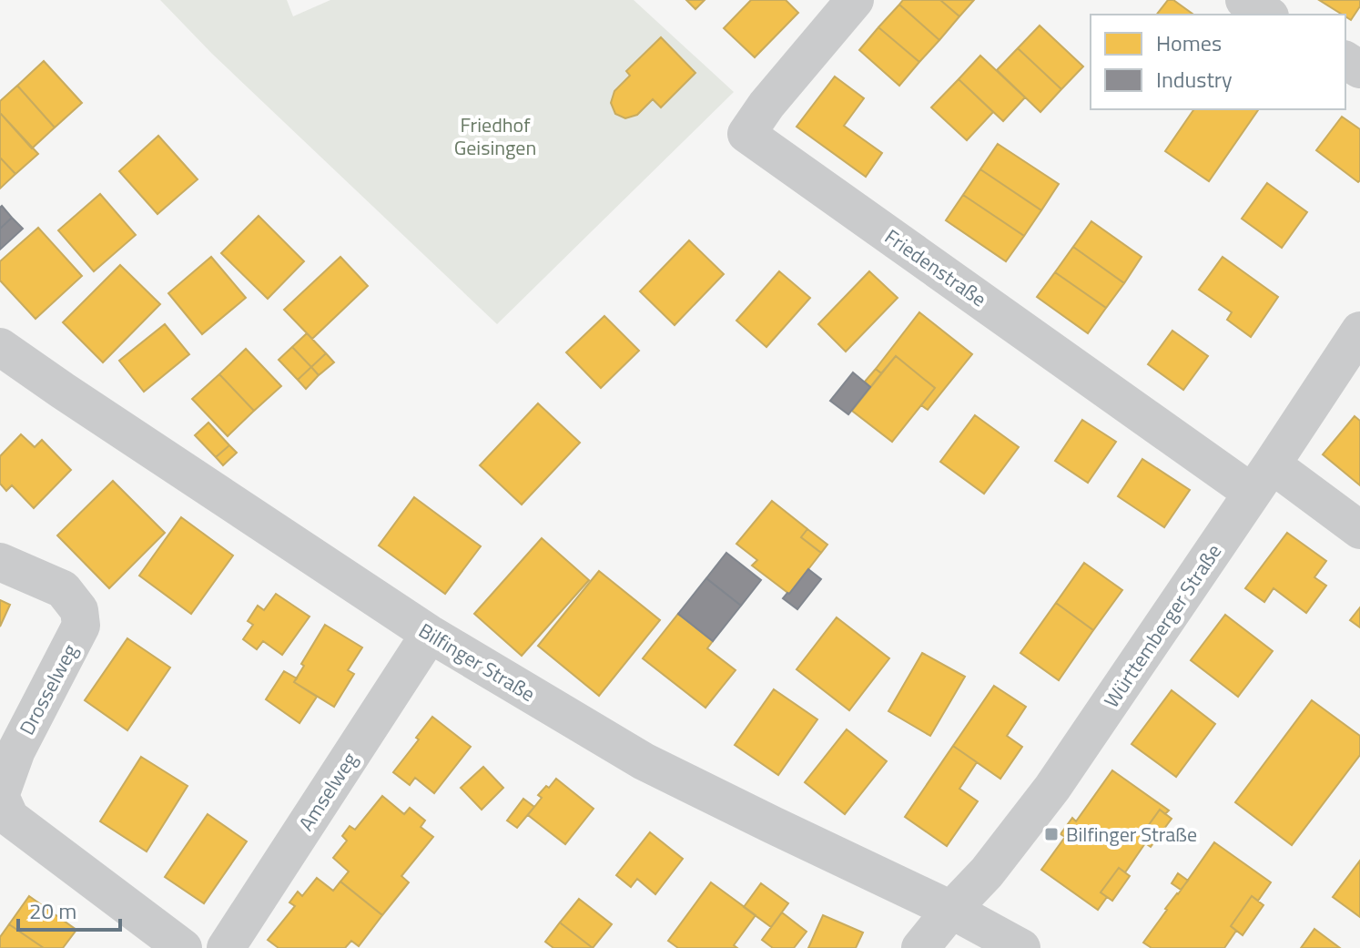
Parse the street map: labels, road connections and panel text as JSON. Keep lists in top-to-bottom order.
{
  "streets": {
    "street": [
      "Friedenstraße",
      "Württemberger Straße",
      "Bilfinger Straße",
      "Drosselweg",
      "Amselweg"
    ]
  },
  "crossings": [
    ["Friedenstraße", "Württemberger Straße"],
    ["Württemberger Straße", "Bilfinger Straße"],
    ["Bilfinger Straße", "Amselweg"]
  ],
  "parks": ["Friedhof Geisingen"],
  "places": {
    "transit": ["Bilfinger Straße"]
  },
  "legend": ["Homes", "Industry"],
  "scale_bar": "20 m"
}
